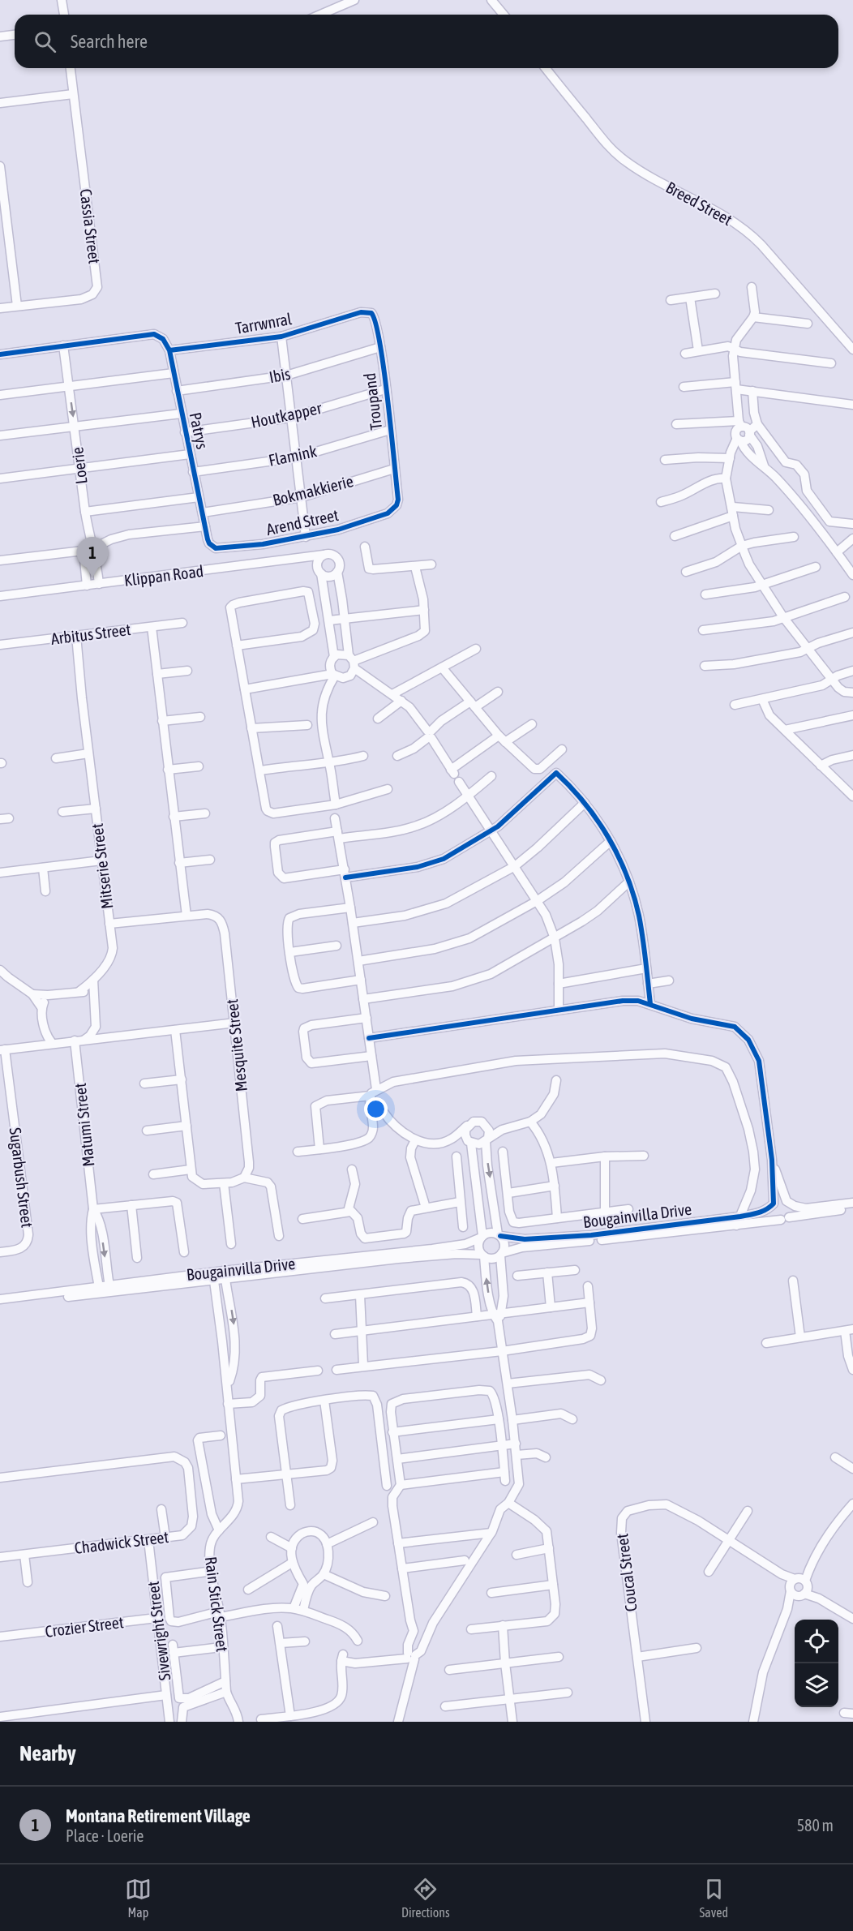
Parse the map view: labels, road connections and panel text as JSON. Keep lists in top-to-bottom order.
{
  "streets": {
    "street": [
      "Breed Street",
      "Cassia Street",
      "Tarrwnral",
      "Ibis",
      "Troupand",
      "Houtkapper",
      "Patrys",
      "Flamink",
      "Loerie",
      "Bokmakkierie",
      "Arend Street",
      "Klippan Road",
      "Arbitus Street",
      "Mitserie Street",
      "Mesquite Street",
      "Matumi Street",
      "Sugarbush Street",
      "Bougainvilla Drive",
      "Chadwick Street",
      "Coucal Street",
      "Rain Stick Street",
      "Crozier Street",
      "Sivewright Street"
    ]
  },
  "crossings": [
    ["Tarrwnral", "Troupand"],
    ["Tarrwnral", "Patrys"],
    ["Ibis", "Troupand"],
    ["Ibis", "Patrys"],
    ["Troupand", "Houtkapper"],
    ["Troupand", "Flamink"],
    ["Troupand", "Bokmakkierie"],
    ["Troupand", "Arend Street"],
    ["Houtkapper", "Patrys"],
    ["Patrys", "Flamink"],
    ["Patrys", "Bokmakkierie"],
    ["Patrys", "Arend Street"],
    ["Loerie", "Klippan Road"],
    ["Arbitus Street", "Mitserie Street"],
    ["Matumi Street", "Bougainvilla Drive"],
    ["Bougainvilla Drive", "Rain Stick Street"],
    ["Chadwick Street", "Sivewright Street"],
    ["Crozier Street", "Sivewright Street"]
  ],
  "page": {
    "search": "Search here",
    "pins": "1",
    "heading": "Nearby",
    "list": [
      {
        "mark": "1",
        "name": "Montana Retirement Village",
        "note": "Place · Loerie",
        "value": "580 m"
      }
    ],
    "nav": ["Map", "Directions", "Saved"]
  }
}
